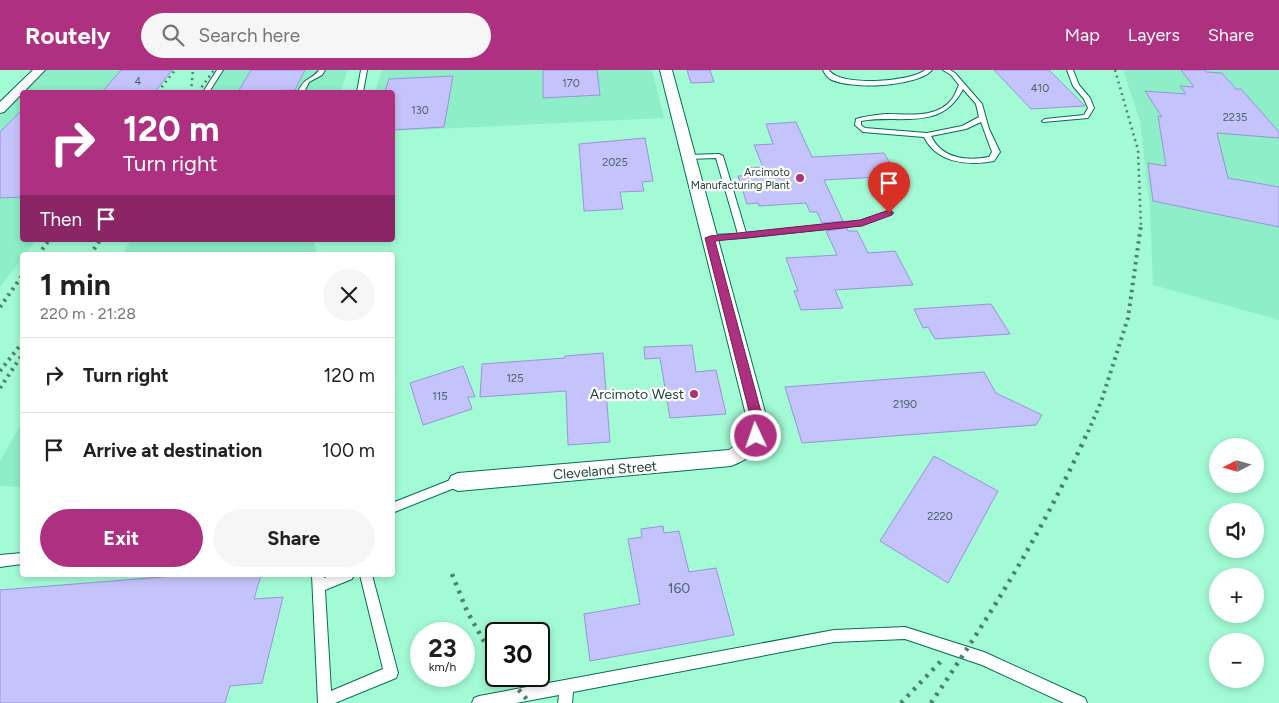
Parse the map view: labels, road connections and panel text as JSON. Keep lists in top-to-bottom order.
{
  "streets": {
    "street": ["Cleveland Street"]
  },
  "places": ["Arcimoto Manufacturing Plant", "Arcimoto West"],
  "house_numbers": [
    "4",
    "170",
    "410",
    "130",
    "2235",
    "2025",
    "125",
    "115",
    "2190",
    "2220",
    "160"
  ],
  "north": "left",
  "page": {
    "header": "Routely",
    "search": "Search here",
    "nav": ["Map", "Layers", "Share"],
    "turn": ["120 m", "Turn right"],
    "then": "Then",
    "heading": ["1 min", "220 m · 21:28"],
    "list": [
      {
        "name": "Turn right",
        "value": "120 m"
      },
      {
        "name": "Arrive at destination",
        "value": "100 m"
      }
    ],
    "map_buttons": ["+", "−"],
    "buttons": ["Exit", "Share"],
    "speed": "23 km/h",
    "limit": "30"
  }
}
